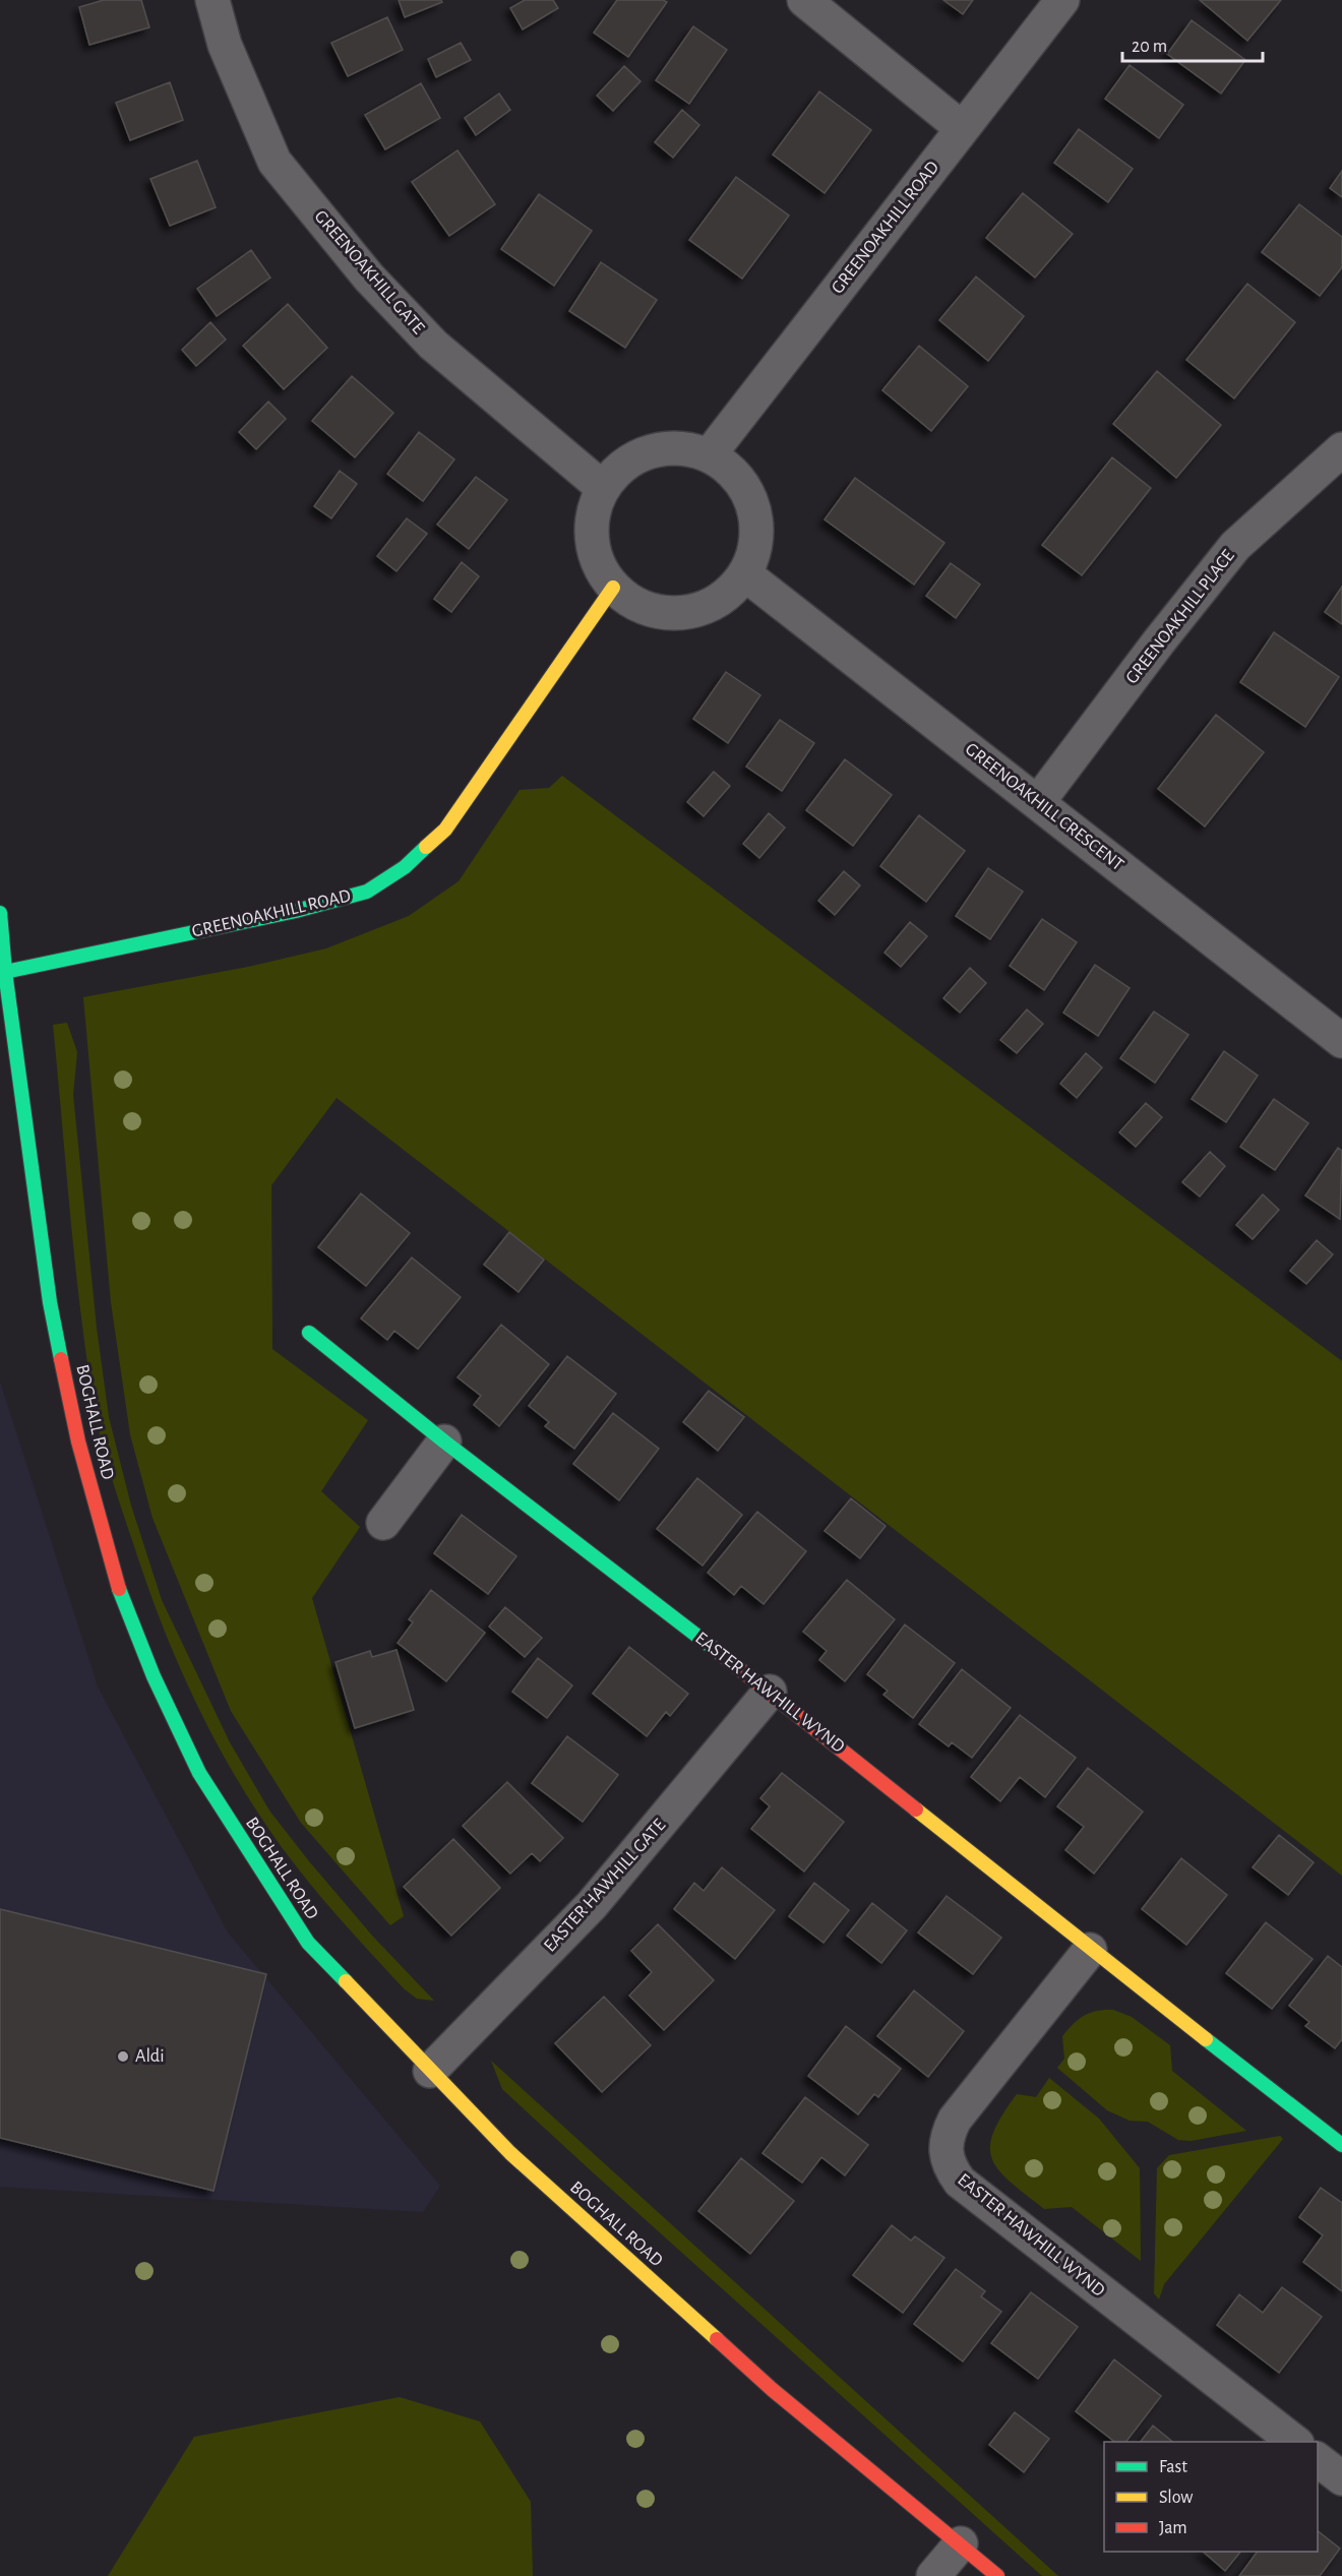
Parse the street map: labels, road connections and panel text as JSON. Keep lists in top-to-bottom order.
{
  "streets": {
    "street": [
      "GREENOAKHILL ROAD",
      "GREENOAKHILL GATE",
      "GREENOAKHILL PLACE",
      "GREENOAKHILL CRESCENT",
      "BOGHALL ROAD",
      "EASTER HAWHILL WYND",
      "EASTER HAWHILL GATE"
    ]
  },
  "crossings": [
    ["GREENOAKHILL ROAD", "GREENOAKHILL GATE"],
    ["GREENOAKHILL ROAD", "GREENOAKHILL CRESCENT"],
    ["GREENOAKHILL ROAD", "BOGHALL ROAD"],
    ["GREENOAKHILL GATE", "GREENOAKHILL CRESCENT"],
    ["GREENOAKHILL PLACE", "GREENOAKHILL CRESCENT"],
    ["BOGHALL ROAD", "EASTER HAWHILL GATE"],
    ["EASTER HAWHILL WYND", "EASTER HAWHILL GATE"]
  ],
  "places": ["Aldi"],
  "legend": ["Fast", "Slow", "Jam"],
  "scale_bar": "20 m"
}
